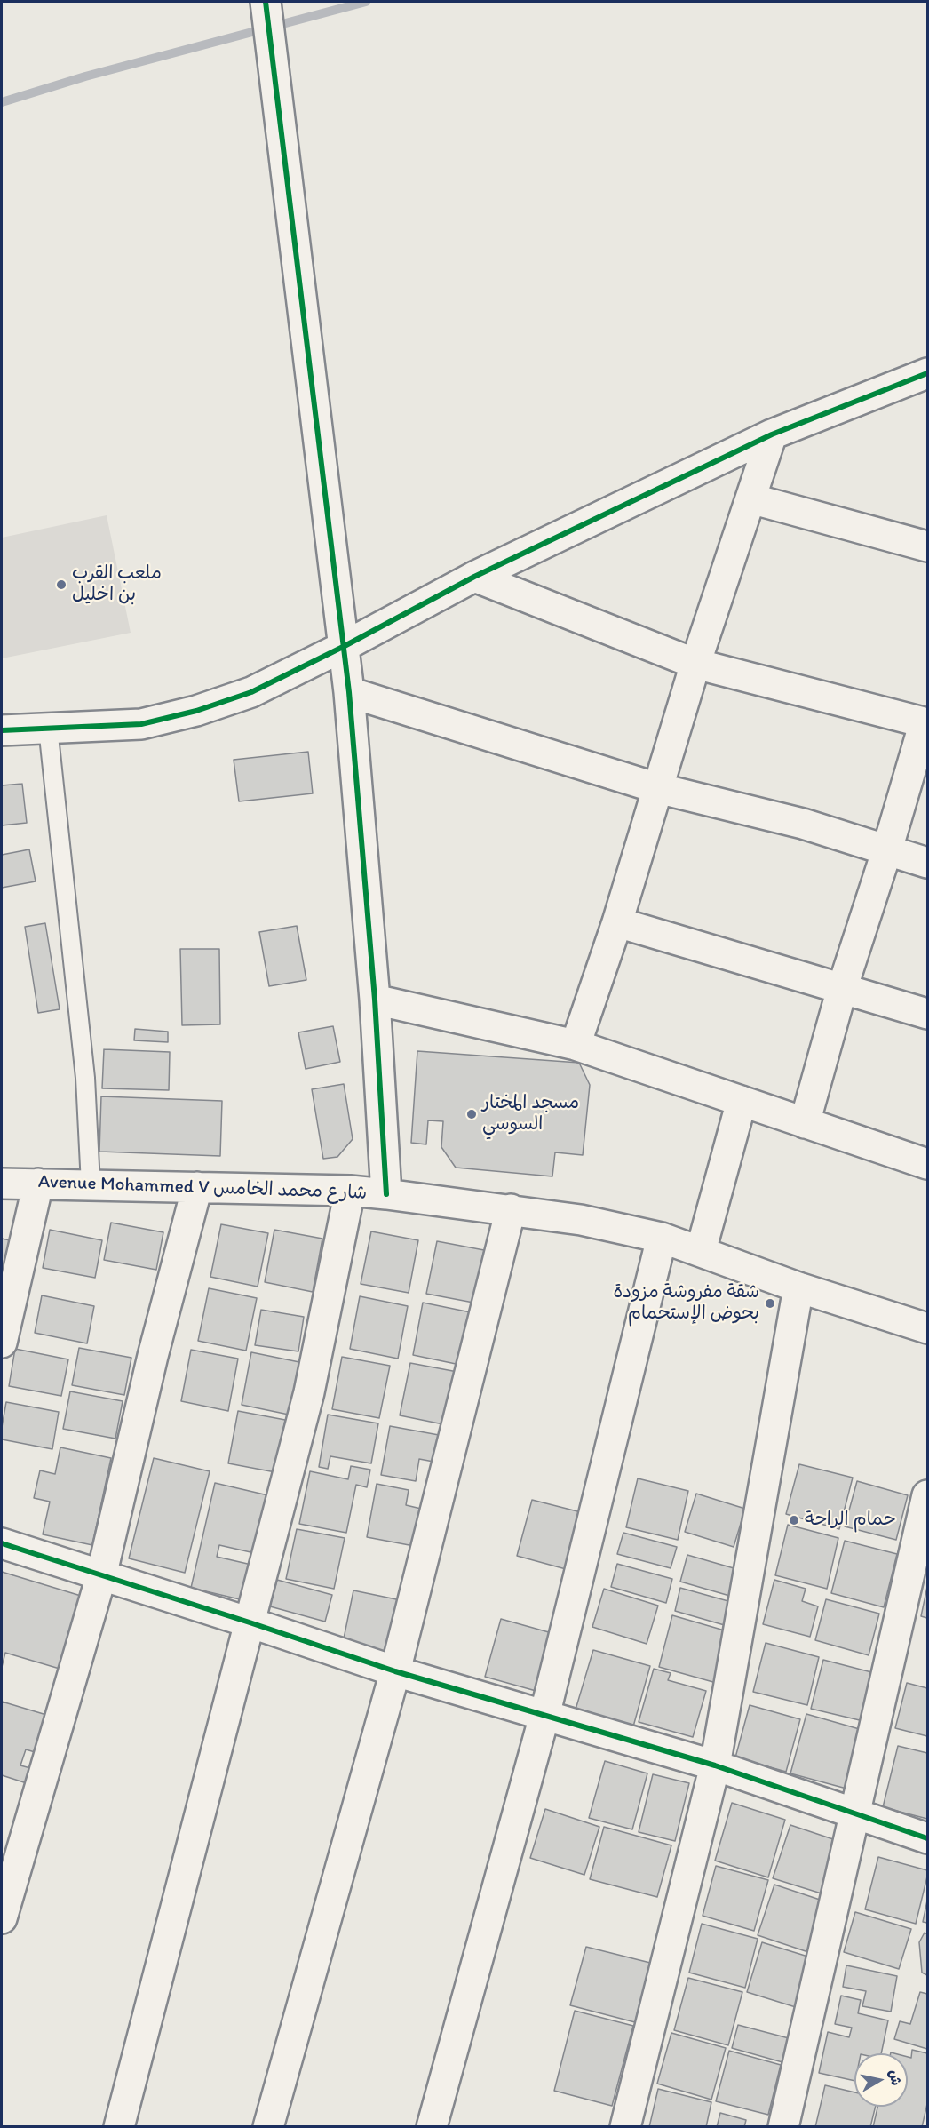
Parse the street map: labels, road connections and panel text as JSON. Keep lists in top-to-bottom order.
{
  "streets": {
    "street": ["Avenue Mohammed V شارع محمد الخامس"]
  },
  "places": [
    "ملعب القرب بن اخليل",
    "مسجد المختار السوسي",
    "شقة مفروشة مزودة بحوض الإستحمام",
    "حمام الراحة"
  ],
  "north": "right"
}
